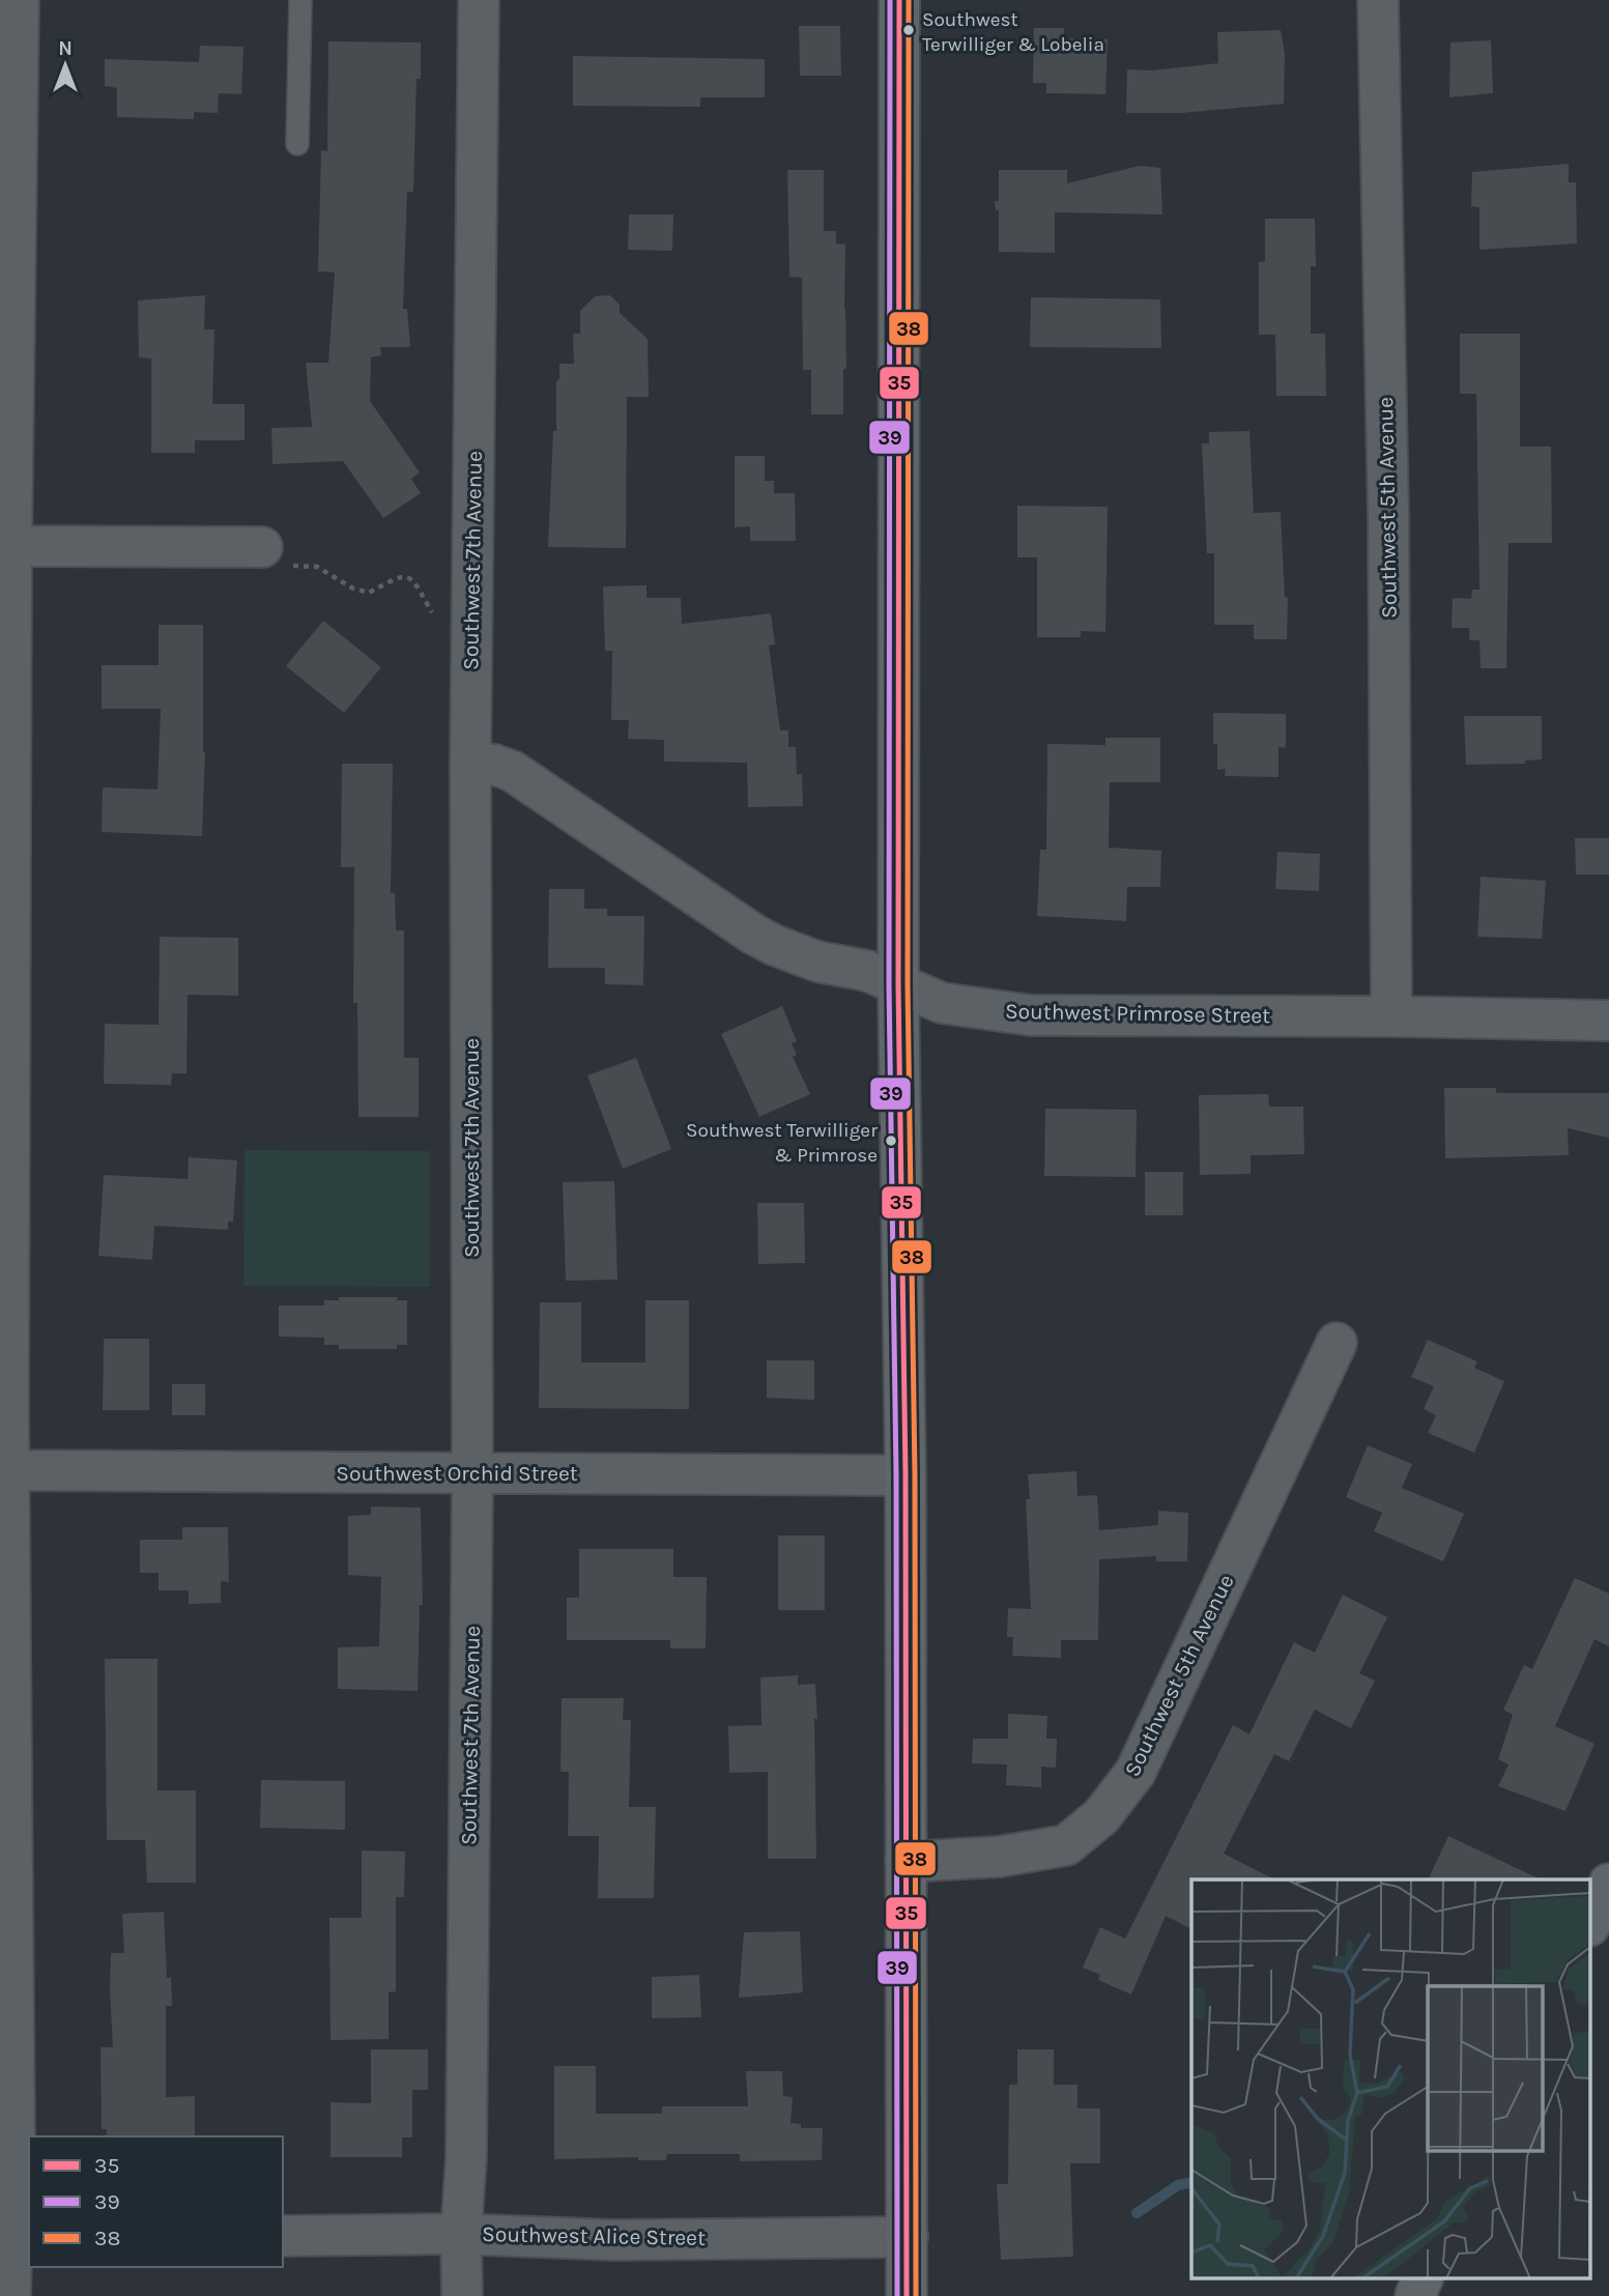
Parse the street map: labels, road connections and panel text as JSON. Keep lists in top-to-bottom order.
{
  "streets": {
    "street": [
      "Southwest 5th Avenue",
      "Southwest 7th Avenue",
      "Southwest Primrose Street",
      "Southwest Orchid Street",
      "Southwest Alice Street"
    ]
  },
  "crossings": [
    ["Southwest 5th Avenue", "Southwest Primrose Street"],
    ["Southwest 7th Avenue", "Southwest Primrose Street"],
    ["Southwest 7th Avenue", "Southwest Orchid Street"],
    ["Southwest 7th Avenue", "Southwest Alice Street"]
  ],
  "places": ["Southwest Terwilliger & Lobelia", "Southwest Terwilliger & Primrose"],
  "lines": ["transit line 35", "transit line 39", "transit line 38"],
  "legend": ["35", "39", "38"],
  "north": "top"
}
